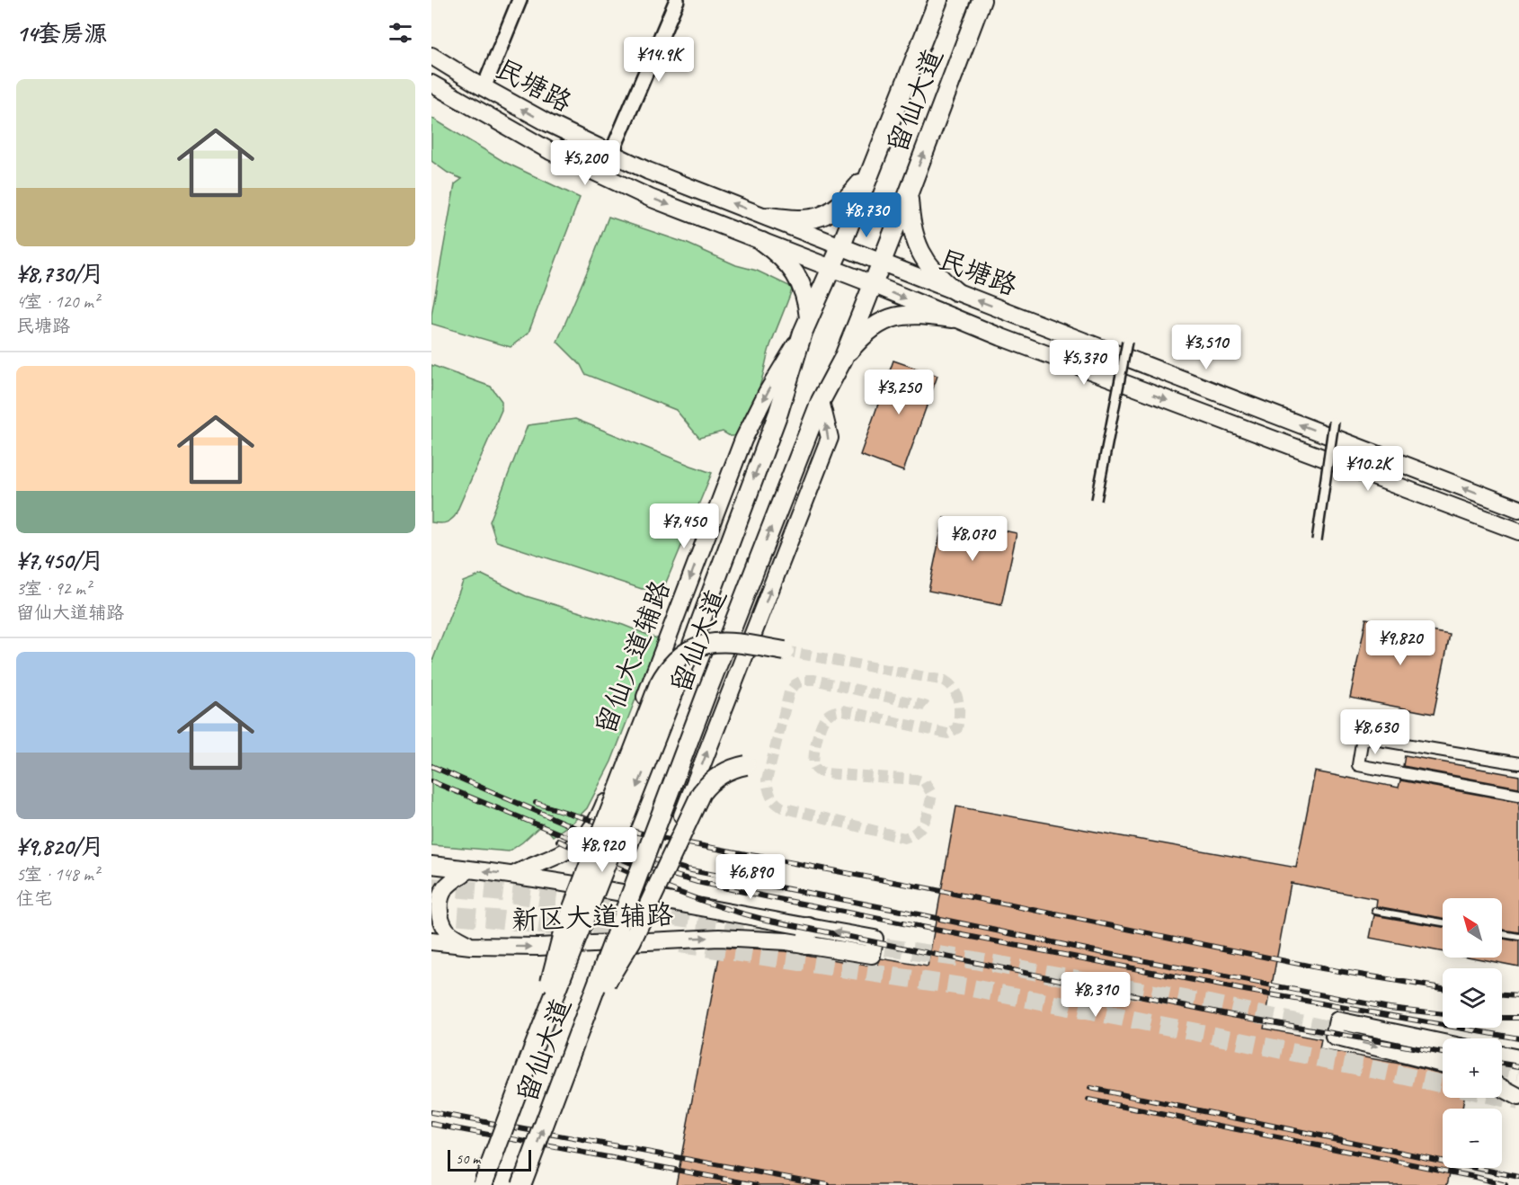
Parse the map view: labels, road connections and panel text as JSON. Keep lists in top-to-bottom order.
{
  "streets": {
    "main road": [
      "民塘路",
      "留仙大道",
      "留仙大道辅路",
      "新区大道辅路"
    ]
  },
  "crossings": [
    ["民塘路", "留仙大道"],
    ["留仙大道", "留仙大道辅路"],
    ["留仙大道辅路", "新区大道辅路"]
  ],
  "scale_bar": "50 m",
  "north": "top left",
  "page": {
    "heading": "14套房源",
    "price": [
      "¥14.9K",
      "¥5,200",
      "¥8,730",
      "¥3,510",
      "¥5,370",
      "¥3,250",
      "¥10.2K",
      "¥7,450",
      "¥8,070",
      "¥9,820",
      "¥8,630",
      "¥8,920",
      "¥6,890",
      "¥8,310"
    ],
    "list": [
      {
        "name": "¥8,730/月",
        "note": "4室 · 120 m² · 民塘路"
      },
      {
        "name": "¥7,450/月",
        "note": "3室 · 92 m² · 留仙大道辅路"
      },
      {
        "name": "¥9,820/月",
        "note": "5室 · 148 m² · 住宅"
      }
    ],
    "map_buttons": ["+", "−"],
    "scale": "50 m"
  }
}
